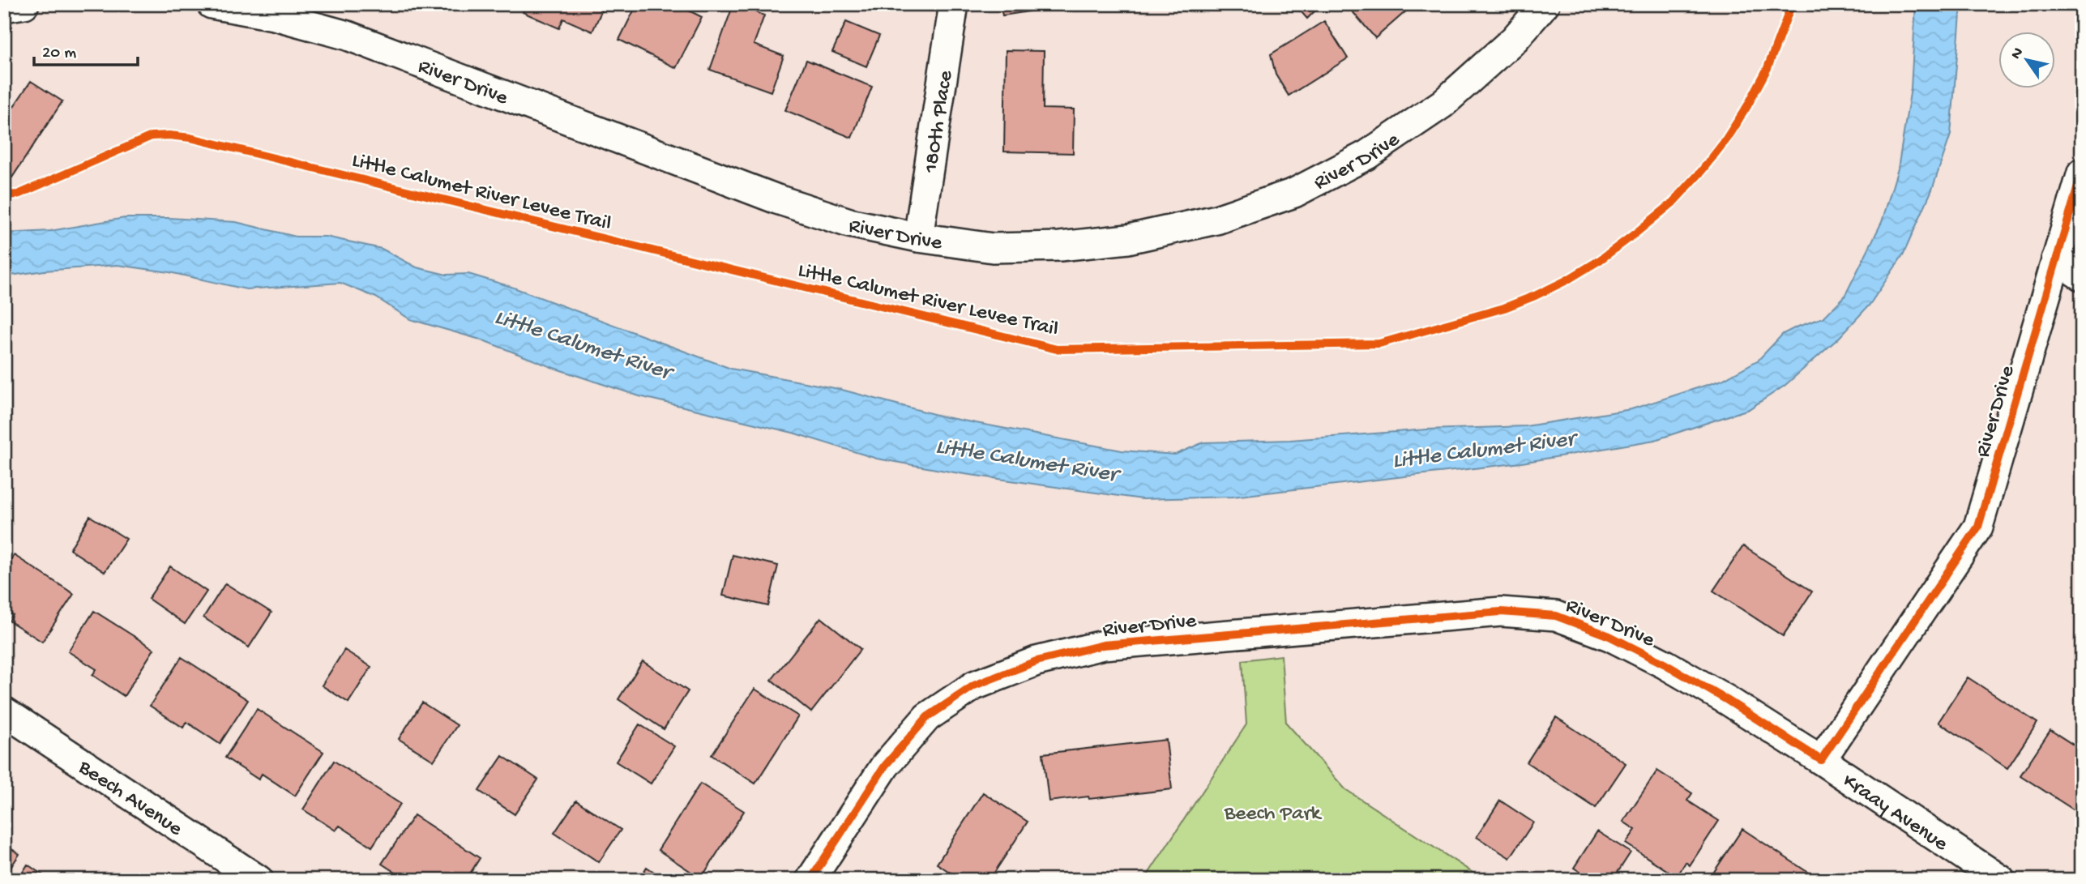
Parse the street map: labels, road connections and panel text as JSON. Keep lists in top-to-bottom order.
{
  "streets": {
    "street": [
      "River Drive",
      "180th Place",
      "Beech Avenue",
      "Kraay Avenue"
    ],
    "cycle path": ["Little Calumet River Levee Trail"]
  },
  "crossings": [
    ["River Drive", "180th Place"],
    ["River Drive", "Kraay Avenue"]
  ],
  "water": ["Little Calumet River"],
  "parks": ["Beech Park"],
  "scale_bar": "20 m",
  "north": "top left"
}
